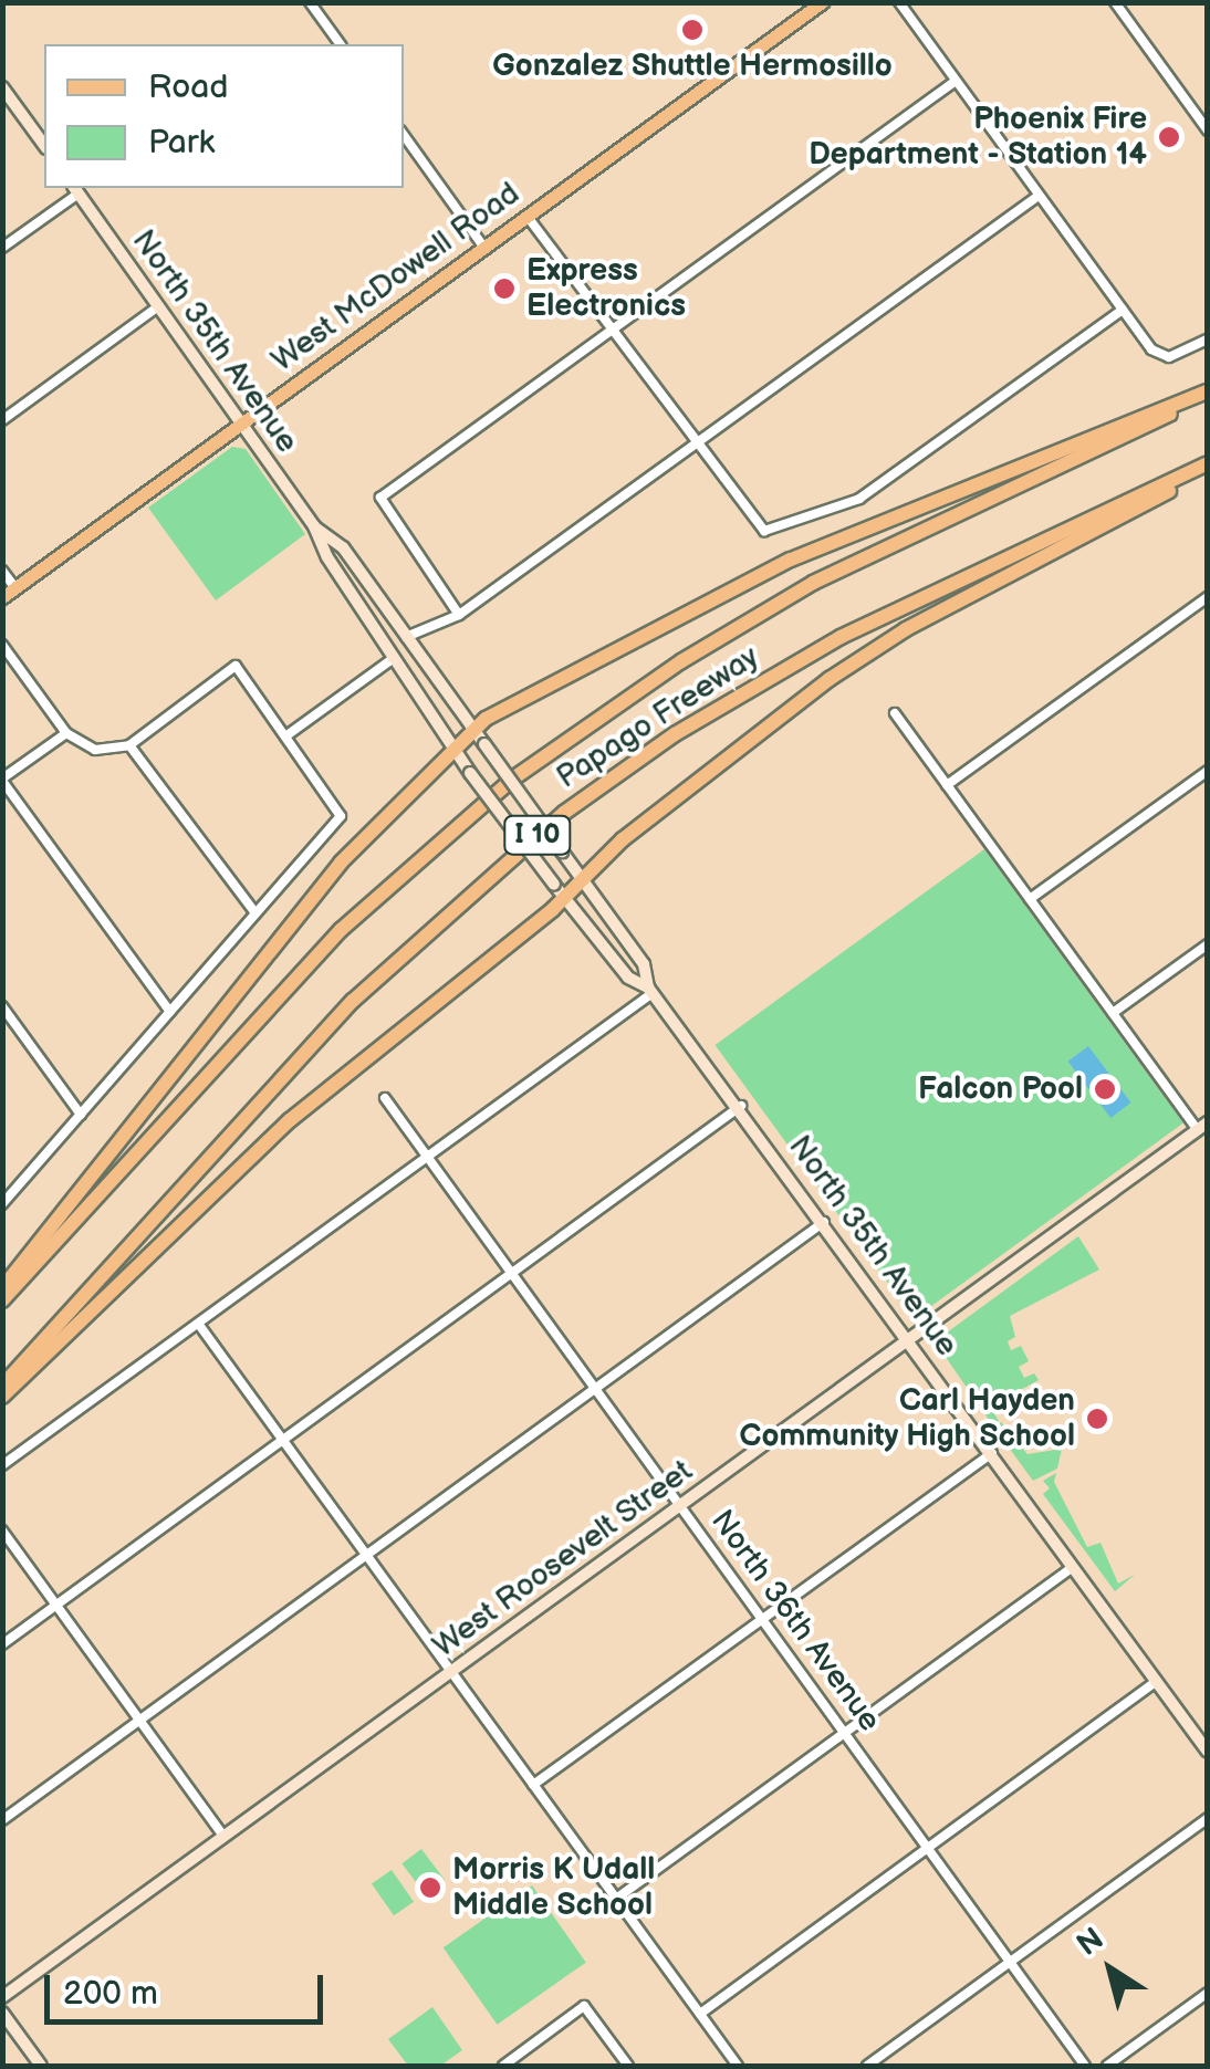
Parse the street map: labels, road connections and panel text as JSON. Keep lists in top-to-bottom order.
{
  "streets": {
    "highway": ["Papago Freeway", "I 10"],
    "main road": ["West McDowell Road", "North 35th Avenue", "West Roosevelt Street"],
    "street": ["North 36th Avenue"]
  },
  "crossings": [
    ["West McDowell Road", "North 35th Avenue"],
    ["North 35th Avenue", "West Roosevelt Street"],
    ["West Roosevelt Street", "North 36th Avenue"]
  ],
  "places": [
    "Gonzalez Shuttle Hermosillo",
    "Phoenix Fire Department - Station 14",
    "Express Electronics",
    "Falcon Pool",
    "Carl Hayden Community High School",
    "Morris K Udall Middle School"
  ],
  "legend": ["Road", "Park"],
  "scale_bar": "200 m",
  "north": "top left"
}
